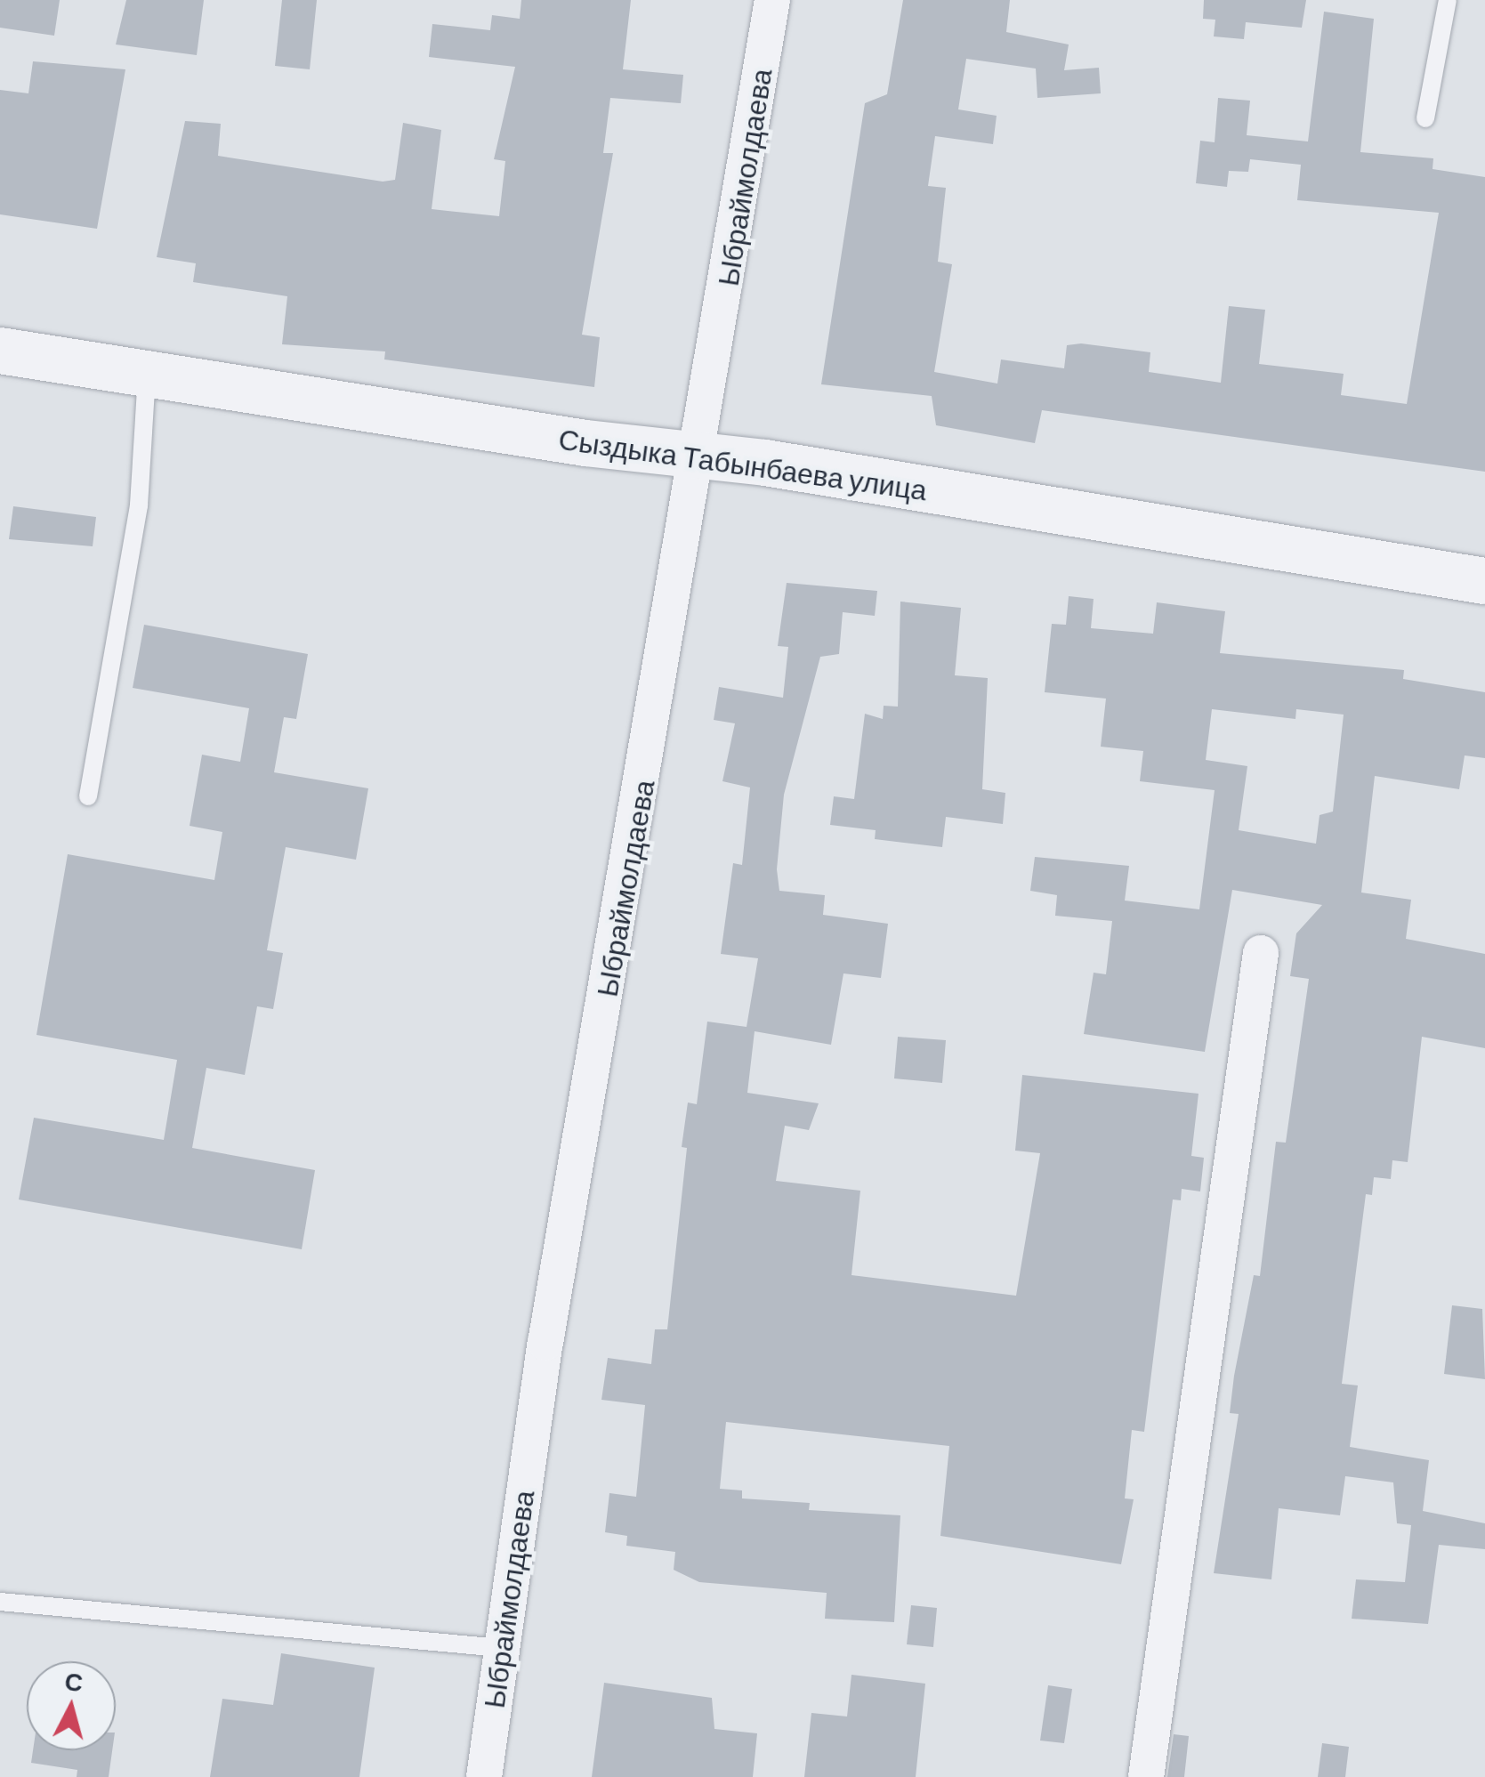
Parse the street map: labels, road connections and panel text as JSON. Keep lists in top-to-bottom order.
{
  "streets": {
    "street": ["Ыбраймолдаева", "Сыздыка Табынбаева улица"]
  },
  "crossings": [
    ["Ыбраймолдаева", "Сыздыка Табынбаева улица"]
  ],
  "north": "top"
}
